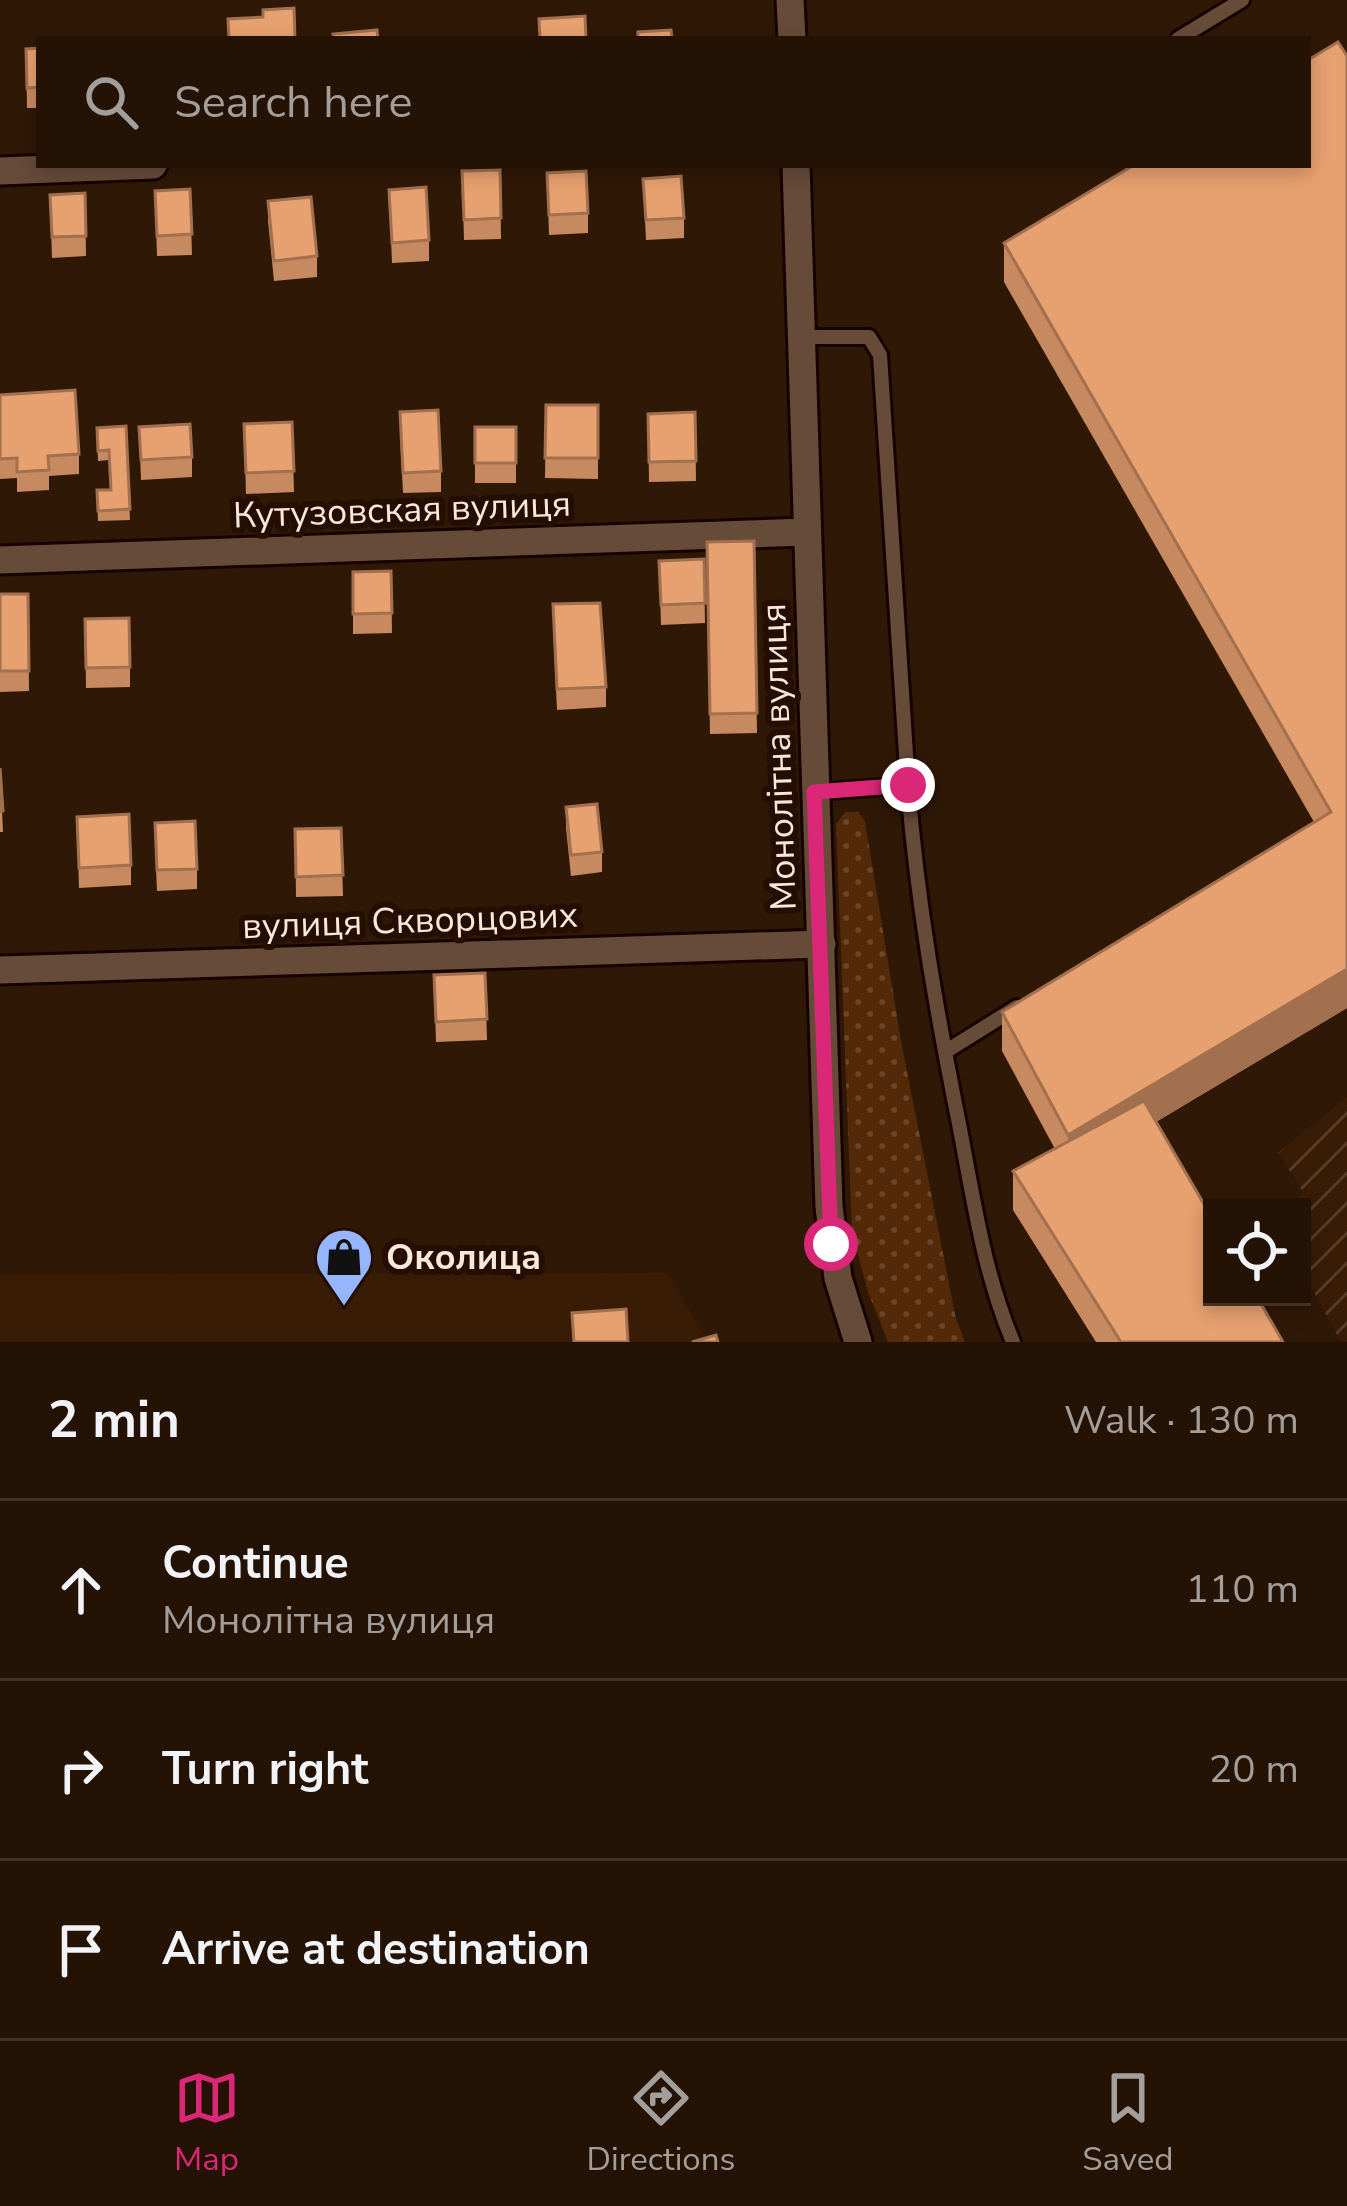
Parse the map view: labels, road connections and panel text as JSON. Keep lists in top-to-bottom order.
{
  "streets": {
    "street": ["Кутузовская вулиця", "Монолітна вулиця", "вулиця Скворцових"]
  },
  "crossings": [
    ["Кутузовская вулиця", "Монолітна вулиця"],
    ["Монолітна вулиця", "вулиця Скворцових"]
  ],
  "places": {
    "shop": ["Околица"]
  },
  "page": {
    "search": "Search here",
    "heading": ["2 min", "Walk · 130 m"],
    "list": [
      ["Continue", "Монолітна вулиця", "110 m"],
      ["Turn right", "20 m"],
      "Arrive at destination"
    ],
    "nav": ["Map", "Directions", "Saved"]
  }
}
